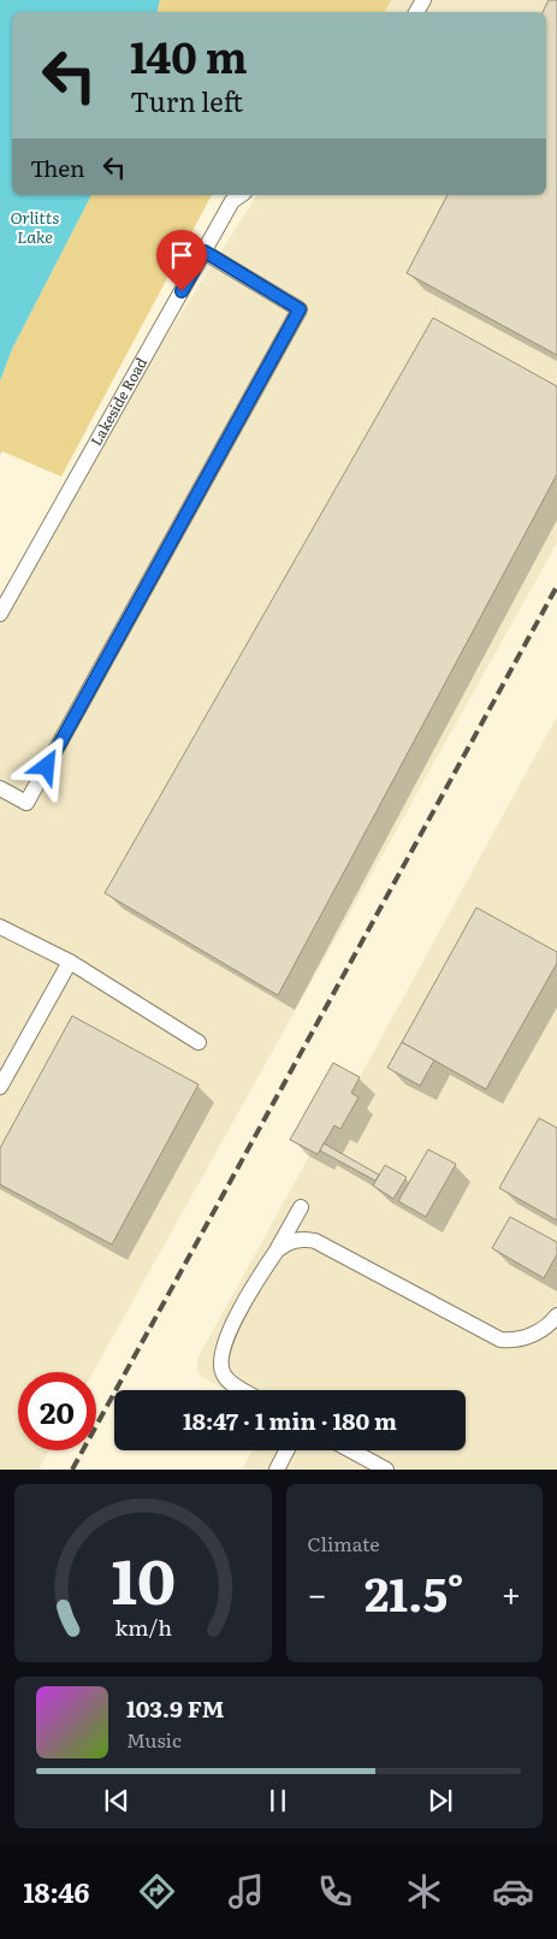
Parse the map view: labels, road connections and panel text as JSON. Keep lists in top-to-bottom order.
{
  "streets": {
    "lane": ["Lakeside Road"]
  },
  "water": ["Orlitts Lake"],
  "page": {
    "turn": ["140 m", "Turn left"],
    "then": "Then",
    "limit": "20",
    "trip": "18:47 · 1 min · 180 m",
    "tile": "Climate",
    "heat": ["−", "21.5°", "+"],
    "song": ["103.9 FM", "Music"],
    "tabs": "18:46",
    "gauge": ["10", "km/h"]
  }
}
